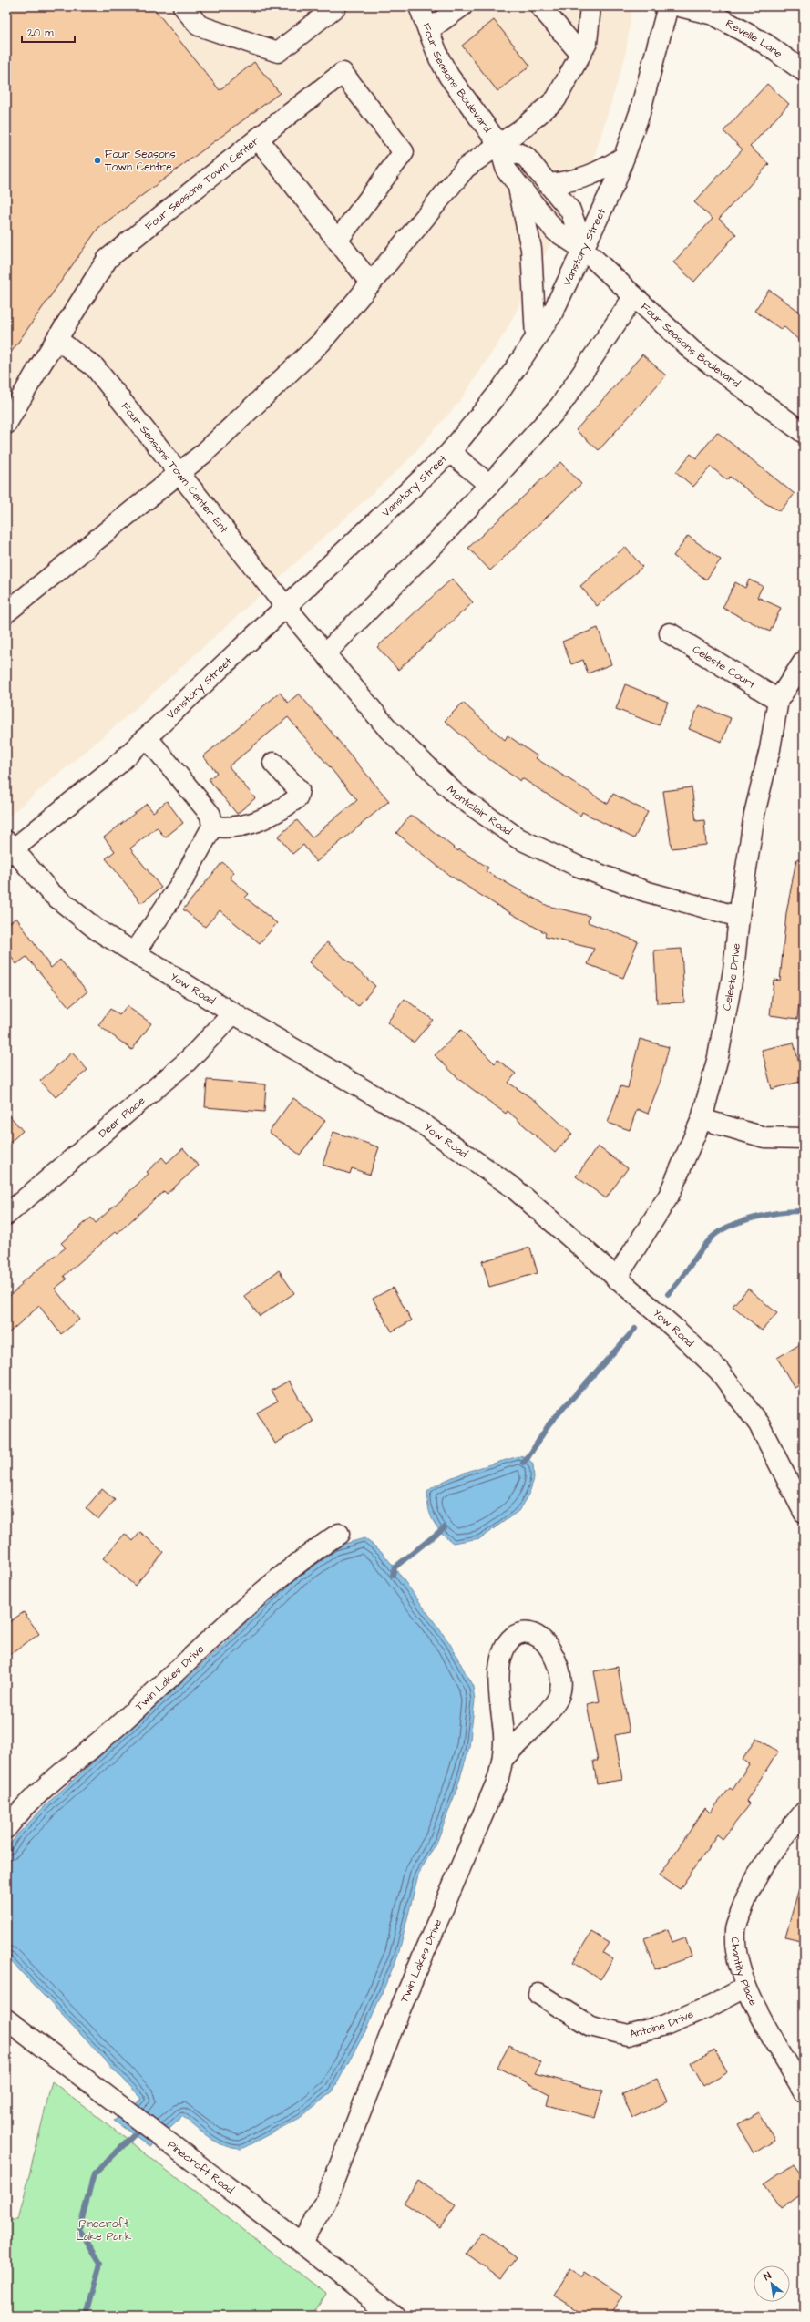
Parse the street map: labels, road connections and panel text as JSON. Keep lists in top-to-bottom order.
{
  "streets": {
    "street": [
      "Revelle Lane",
      "Four Seasons Boulevard",
      "Four Seasons Town Center",
      "Vanstory Street",
      "Four Seasons Town Center Ent",
      "Celeste Court",
      "Montclair Road",
      "Celeste Drive",
      "Yow Road",
      "Deer Place",
      "Twin Lakes Drive",
      "Chantilly Place",
      "Antoine Drive",
      "Pinecroft Road"
    ]
  },
  "crossings": [
    ["Four Seasons Boulevard", "Vanstory Street"],
    ["Four Seasons Town Center", "Four Seasons Town Center Ent"],
    ["Vanstory Street", "Four Seasons Town Center Ent"],
    ["Vanstory Street", "Montclair Road"],
    ["Vanstory Street", "Yow Road"],
    ["Four Seasons Town Center Ent", "Montclair Road"],
    ["Celeste Court", "Celeste Drive"],
    ["Montclair Road", "Celeste Drive"],
    ["Celeste Drive", "Yow Road"],
    ["Yow Road", "Deer Place"],
    ["Twin Lakes Drive", "Pinecroft Road"],
    ["Chantilly Place", "Antoine Drive"]
  ],
  "parks": ["Pinecroft Lake Park"],
  "places": ["Four Seasons Town Centre"],
  "scale_bar": "20 m",
  "north": "top left"
}
